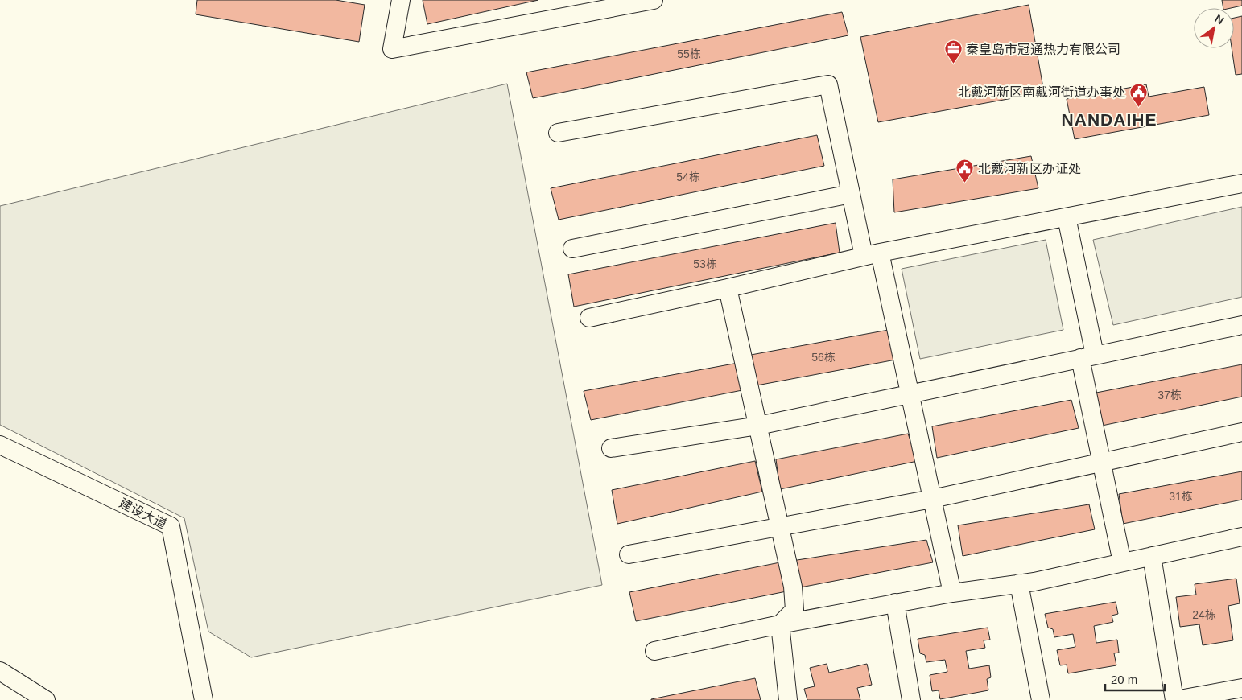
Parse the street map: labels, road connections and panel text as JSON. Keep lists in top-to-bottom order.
{
  "streets": {
    "street": ["建设大道"]
  },
  "districts": ["NANDAIHE"],
  "places": {
    "office": ["秦皇岛市冠通热力有限公司"],
    "public building": ["北戴河新区南戴河街道办事处", "北戴河新区办证处"]
  },
  "house_numbers": [
    "55栋",
    "54栋",
    "53栋",
    "56栋",
    "37栋",
    "31栋",
    "24栋"
  ],
  "scale_bar": "20 m",
  "north": "top right"
}
